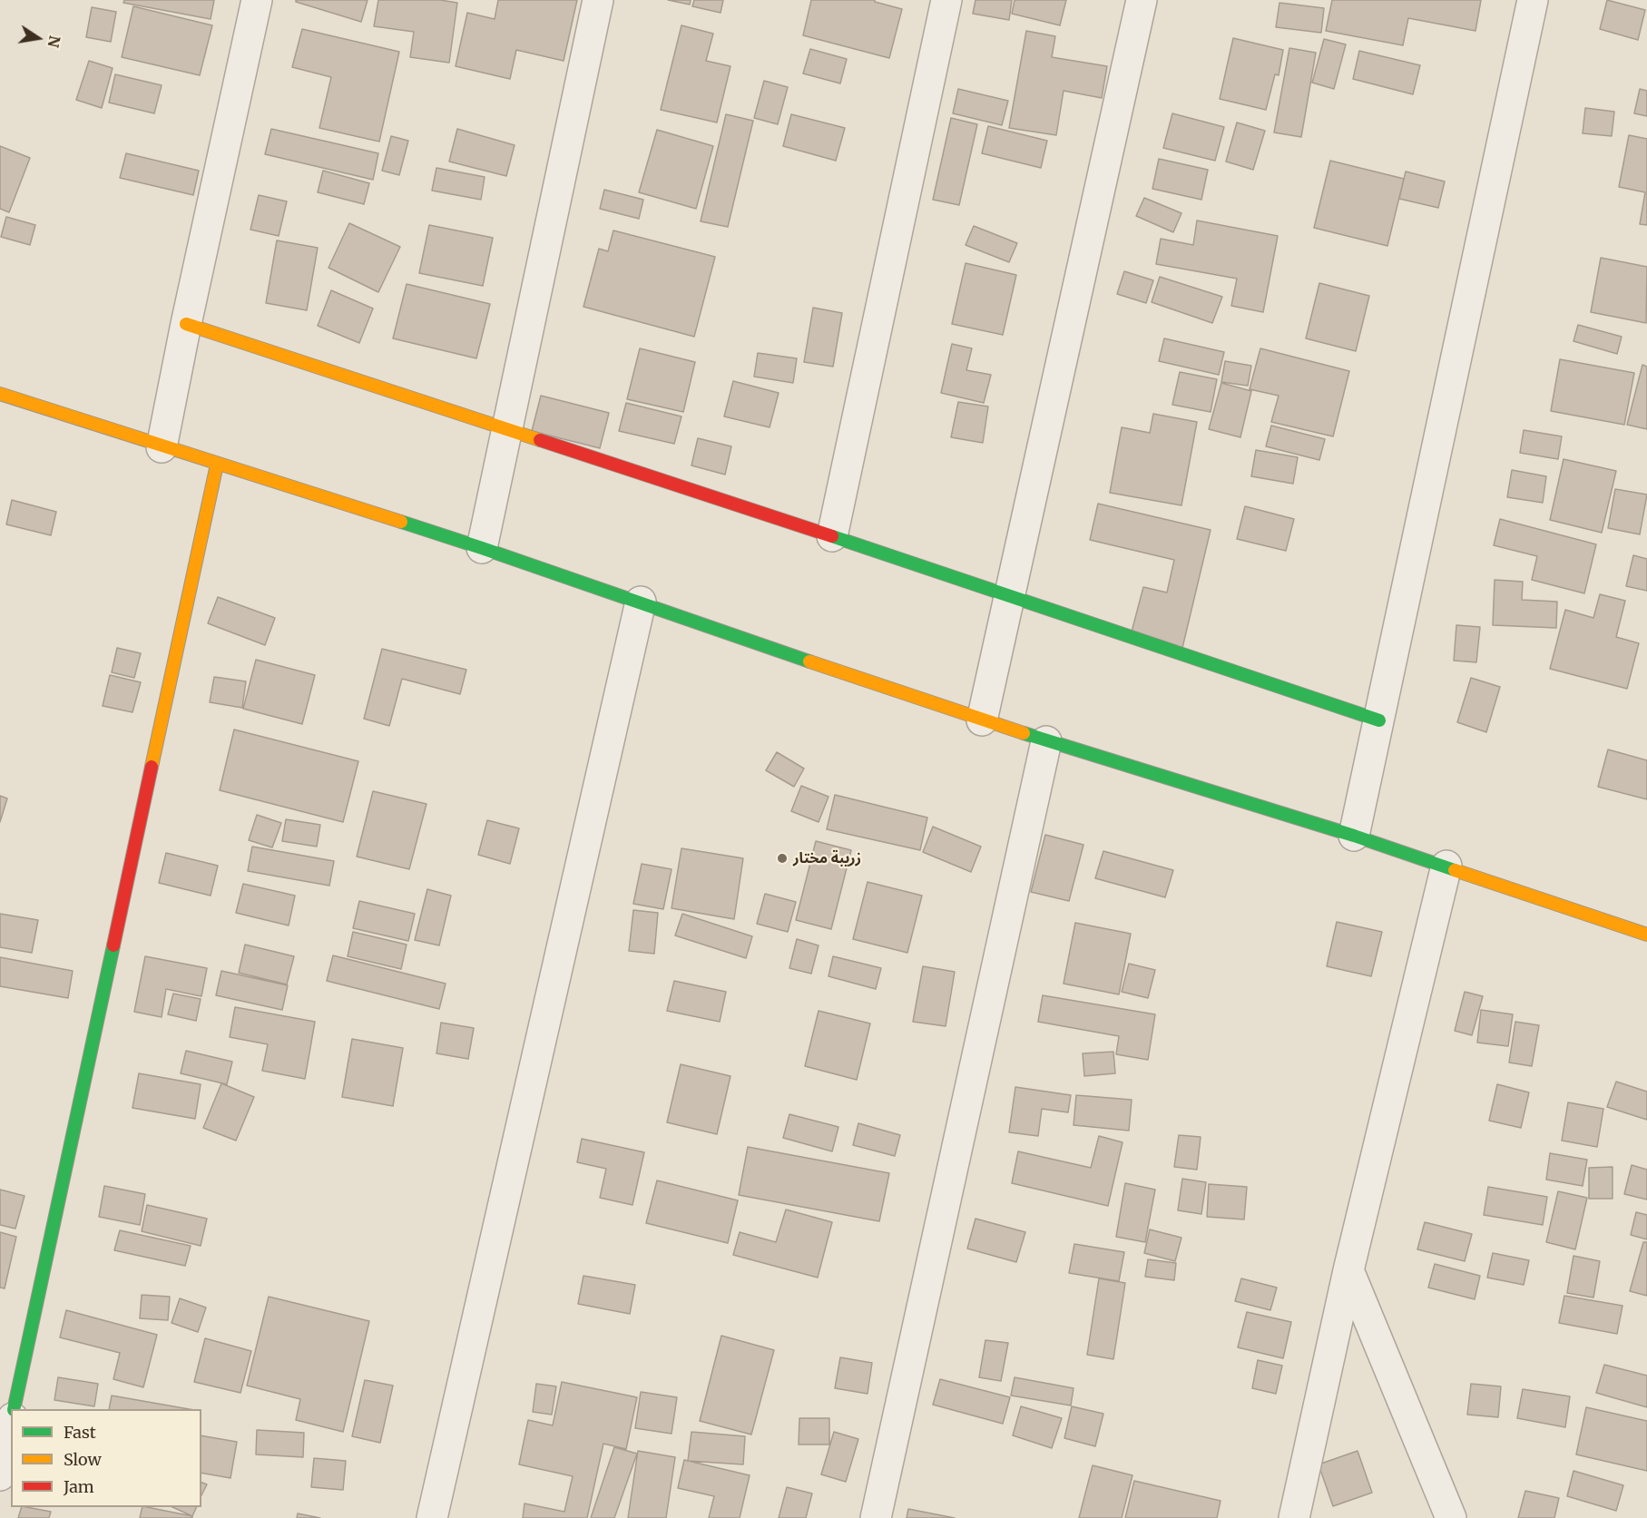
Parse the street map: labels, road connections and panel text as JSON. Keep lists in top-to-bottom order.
{
  "places": ["زريبة مختار"],
  "legend": ["Fast", "Slow", "Jam"],
  "north": "right"
}
